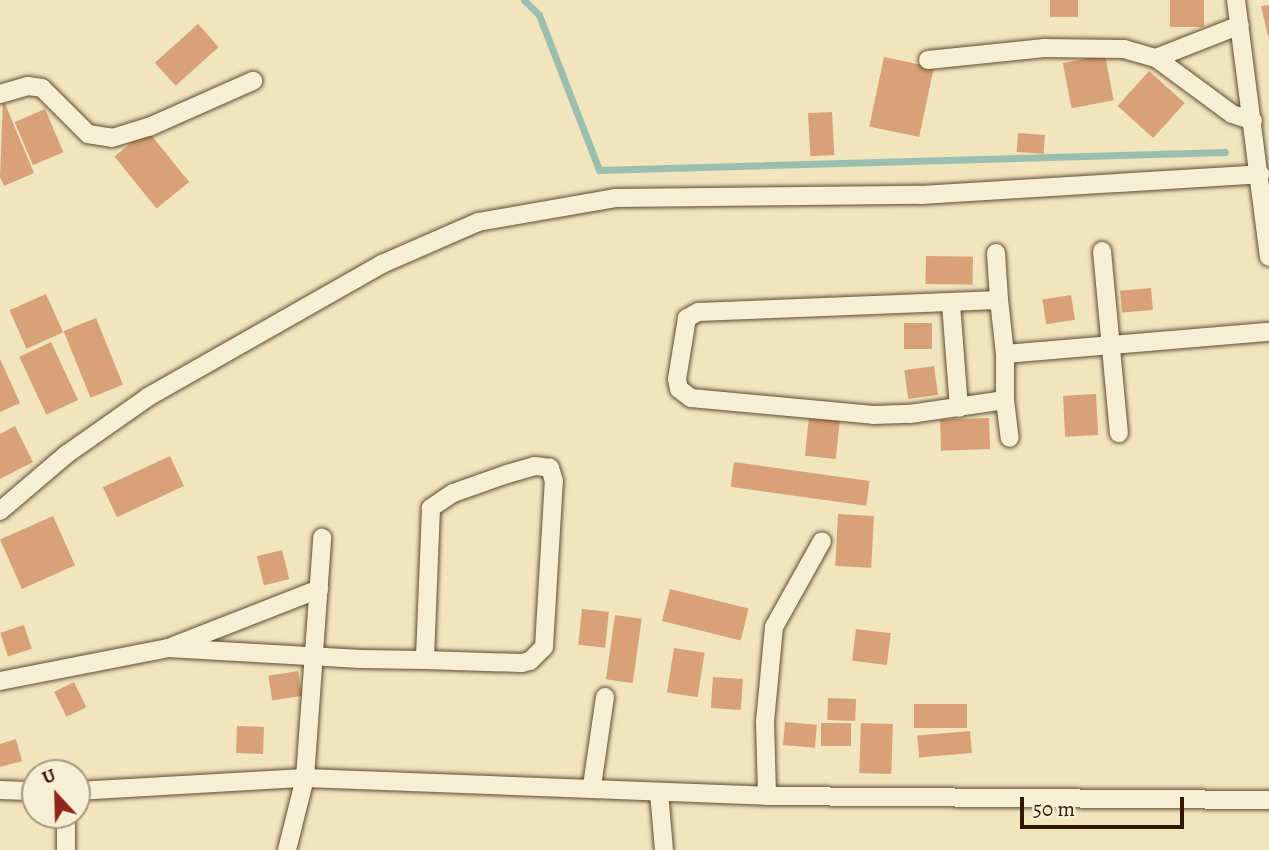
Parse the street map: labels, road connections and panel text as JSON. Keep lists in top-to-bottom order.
{
  "scale_bar": "50 m",
  "north": "top"
}
